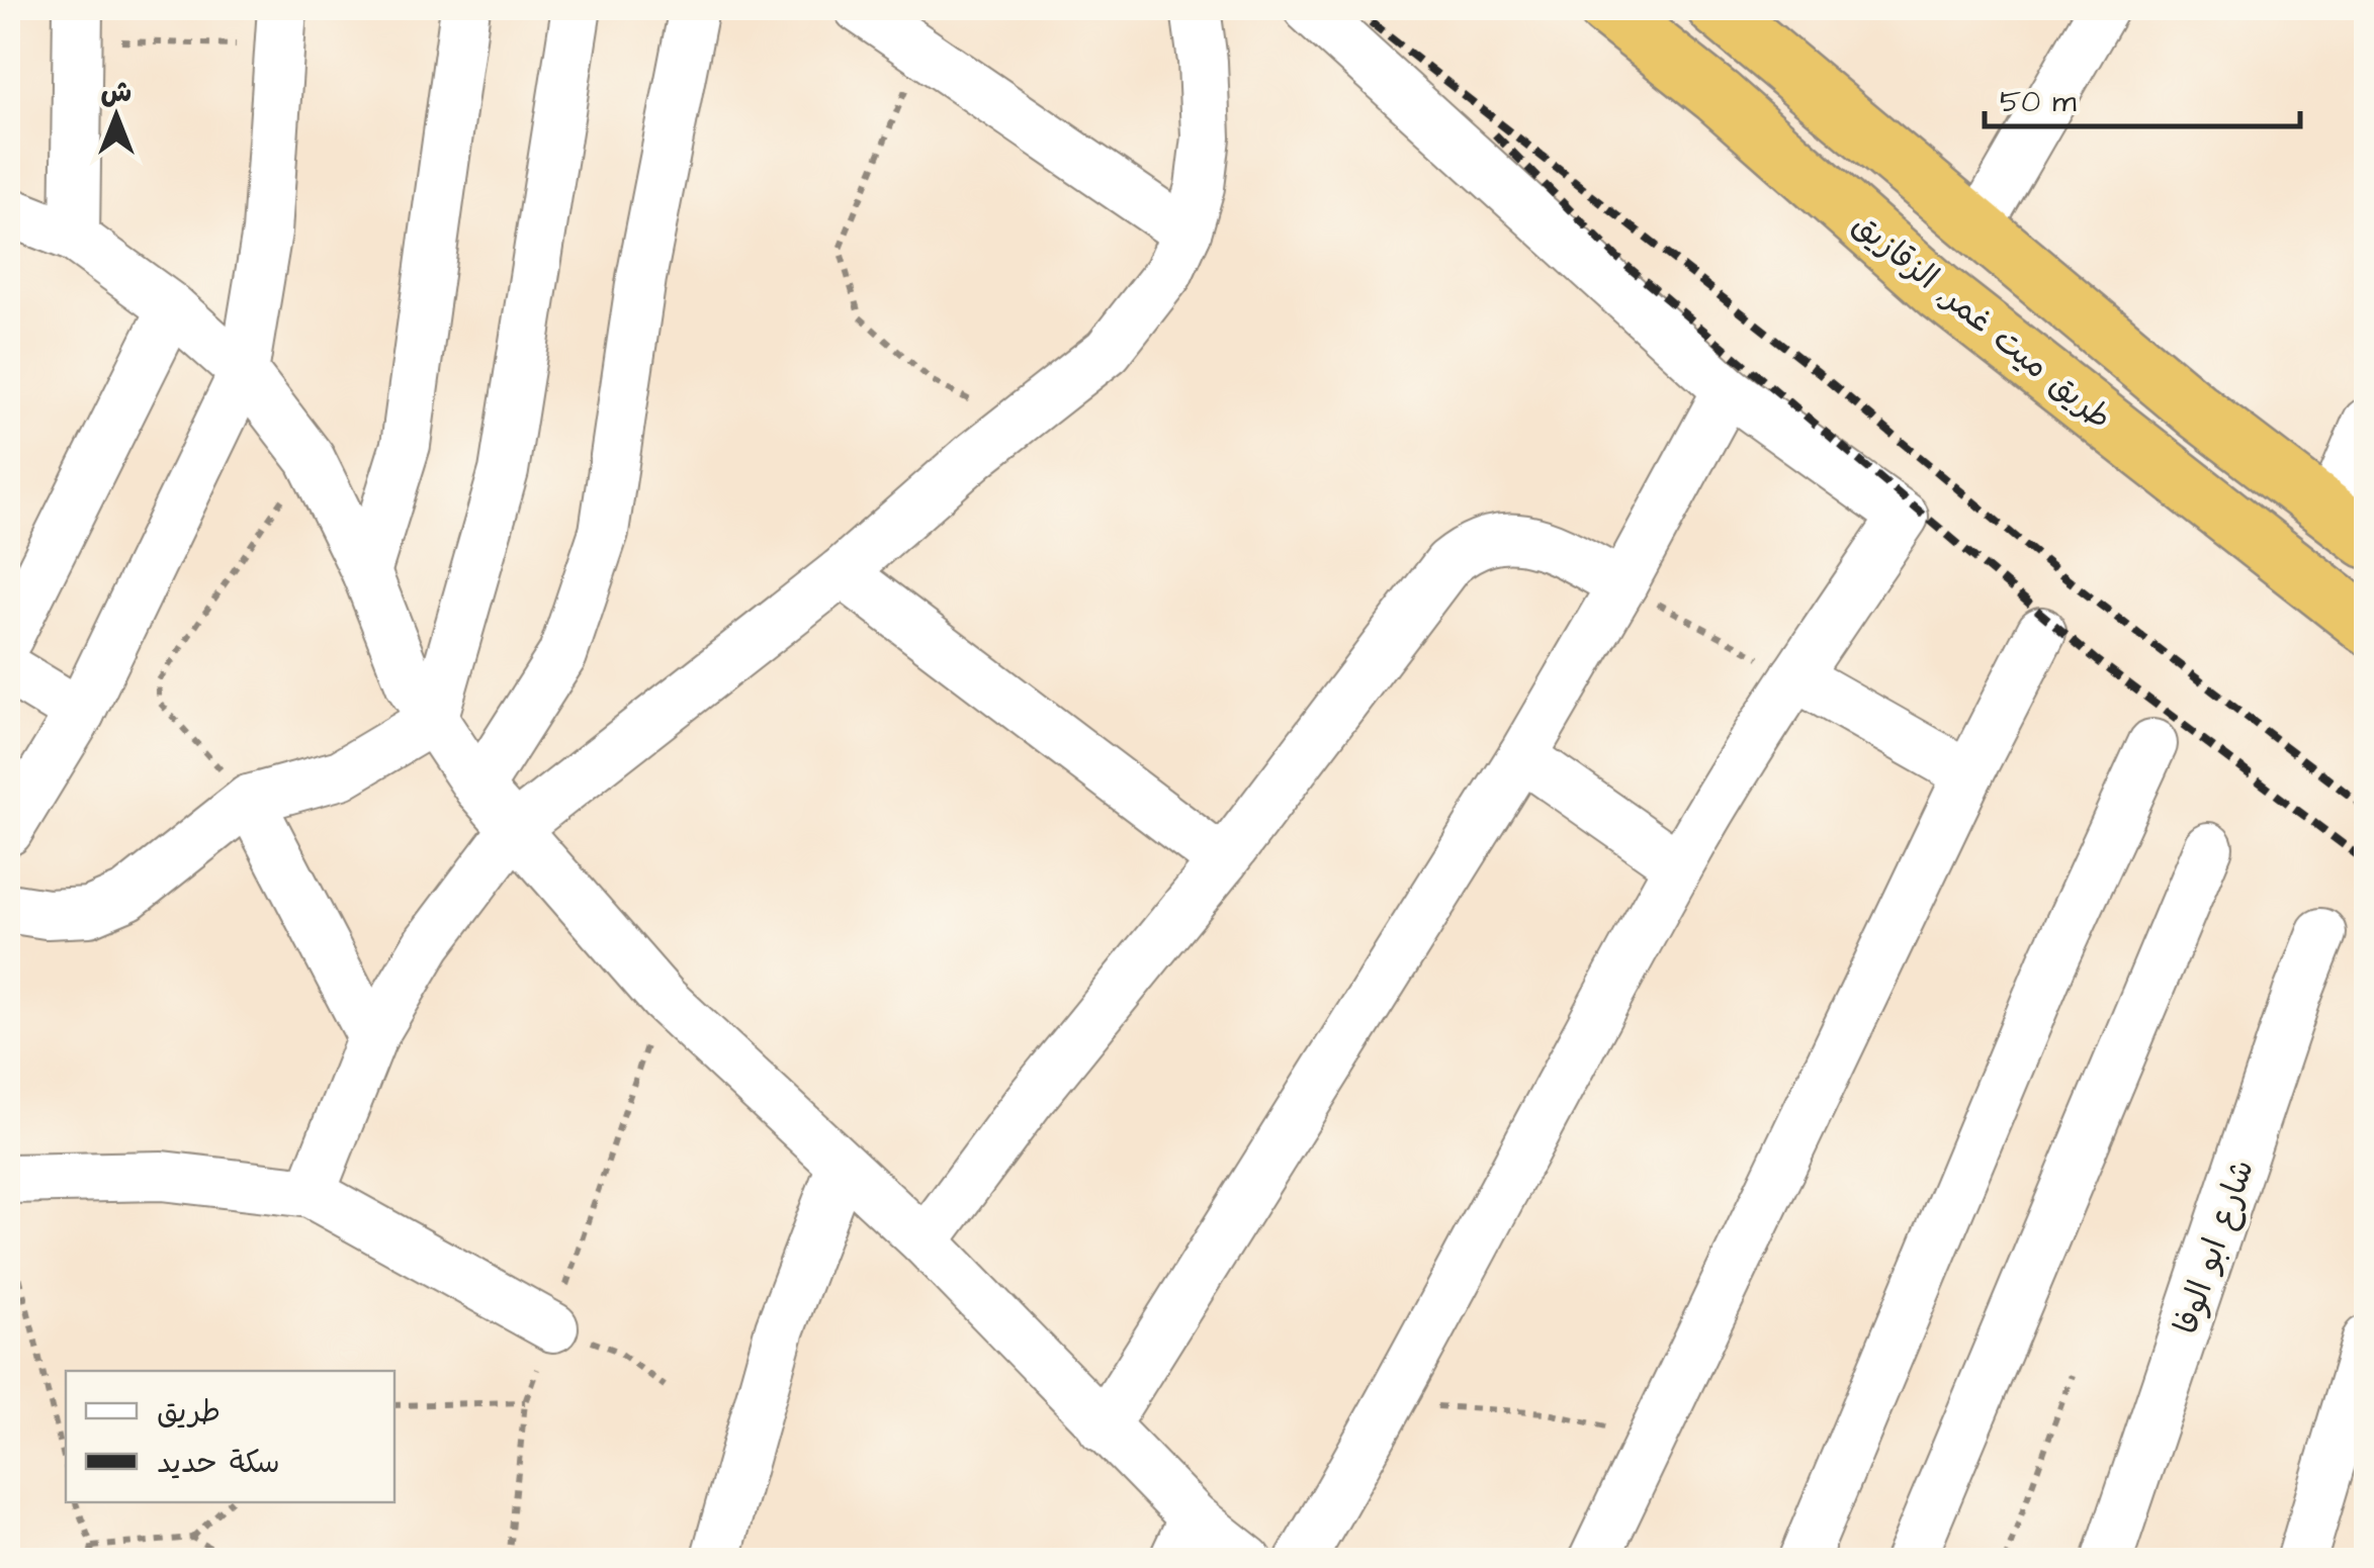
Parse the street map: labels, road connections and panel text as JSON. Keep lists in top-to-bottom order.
{
  "streets": {
    "highway": ["طريق ميت غمر, الزقازيق"],
    "street": ["شارع ابو الوفا"]
  },
  "legend": ["طريق", "سكة حديد"],
  "scale_bar": "50 m",
  "north": "top"
}
